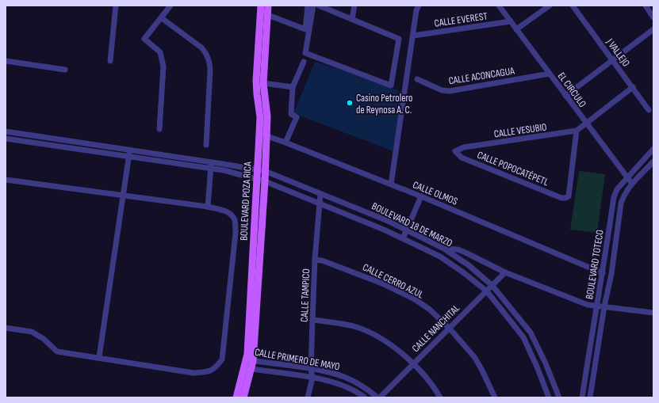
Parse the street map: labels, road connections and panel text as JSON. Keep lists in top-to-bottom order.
{
  "streets": {
    "main road": ["BOULEVARD POZA RICA"],
    "street": [
      "CALLE EVEREST",
      "J VALLEJO",
      "CALLE ACONCAGUA",
      "EL CIRCULO",
      "CALLE VESUBIO",
      "CALLE POPOCATÉPETL",
      "CALLE OLMOS",
      "BOULEVARD 18 DE MARZO",
      "BOULEVARD TOTECO",
      "CALLE CERRO AZUL",
      "CALLE TAMPICO",
      "CALLE NANCHITAL",
      "CALLE PRIMERO DE MAYO"
    ]
  },
  "crossings": [
    ["CALLE EVEREST", "EL CIRCULO"],
    ["J VALLEJO", "CALLE VESUBIO"],
    ["CALLE ACONCAGUA", "EL CIRCULO"],
    ["EL CIRCULO", "CALLE VESUBIO"],
    ["EL CIRCULO", "BOULEVARD TOTECO"],
    ["CALLE VESUBIO", "CALLE POPOCATÉPETL"],
    ["CALLE OLMOS", "BOULEVARD POZA RICA"],
    ["CALLE OLMOS", "BOULEVARD TOTECO"],
    ["BOULEVARD POZA RICA", "BOULEVARD 18 DE MARZO"],
    ["BOULEVARD POZA RICA", "CALLE PRIMERO DE MAYO"],
    ["BOULEVARD 18 DE MARZO", "CALLE TAMPICO"],
    ["BOULEVARD 18 DE MARZO", "CALLE NANCHITAL"],
    ["CALLE CERRO AZUL", "CALLE TAMPICO"],
    ["CALLE CERRO AZUL", "CALLE NANCHITAL"],
    ["CALLE TAMPICO", "CALLE PRIMERO DE MAYO"],
    ["CALLE NANCHITAL", "CALLE PRIMERO DE MAYO"]
  ],
  "places": ["Casino Petrolero de Reynosa A. C."]
}
